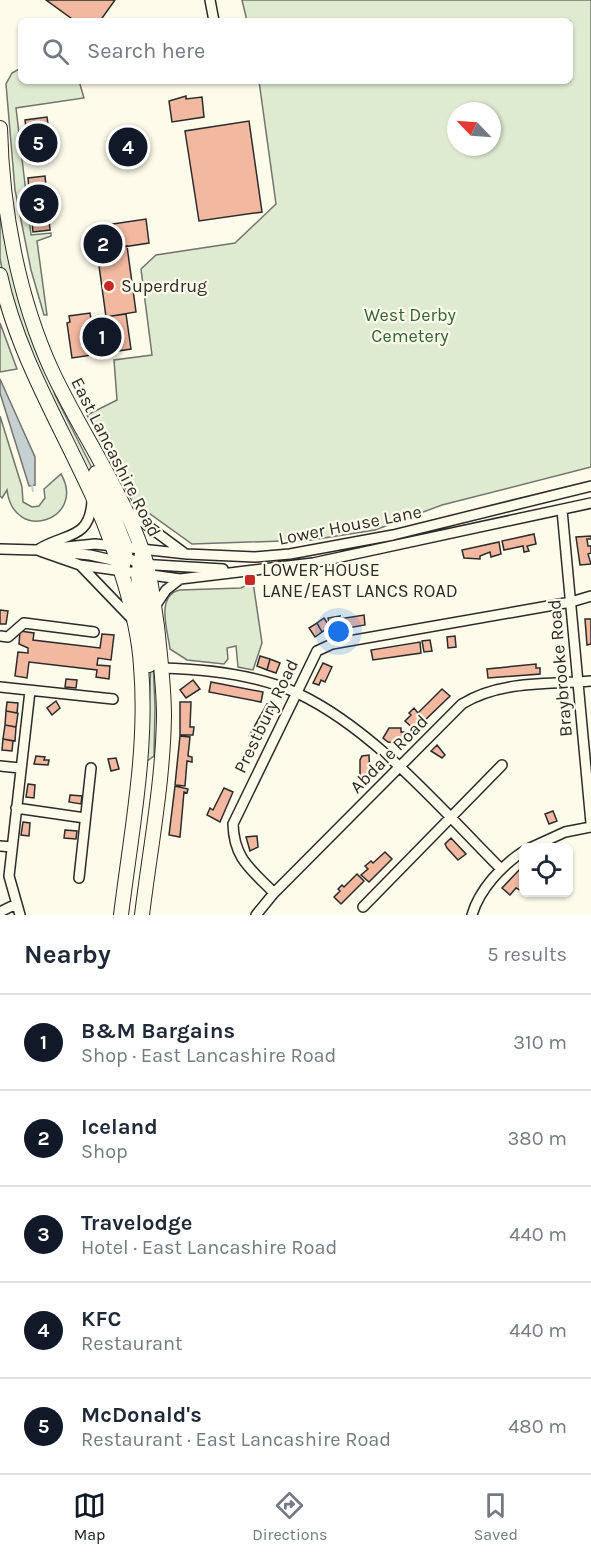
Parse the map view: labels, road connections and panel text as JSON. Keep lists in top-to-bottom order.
{
  "streets": {
    "highway": ["East Lancashire Road"],
    "street": [
      "Lower House Lane",
      "Braybrooke Road",
      "Prestbury Road",
      "Abdale Road"
    ]
  },
  "crossings": [
    ["East Lancashire Road", "Lower House Lane"],
    ["Lower House Lane", "Braybrooke Road"],
    ["Braybrooke Road", "Prestbury Road"],
    ["Braybrooke Road", "Abdale Road"],
    ["Prestbury Road", "Abdale Road"]
  ],
  "parks": ["West Derby Cemetery"],
  "places": {
    "other": ["Superdrug"],
    "transit": ["LOWER HOUSE LANE/EAST LANCS ROAD"]
  },
  "north": "top left",
  "page": {
    "search": "Search here",
    "pins": [
      "5",
      "4",
      "3",
      "2",
      "1"
    ],
    "heading": ["Nearby", "5 results"],
    "list": [
      {
        "mark": "1",
        "name": "B&M Bargains",
        "note": "Shop · East Lancashire Road",
        "value": "310 m"
      },
      {
        "mark": "2",
        "name": "Iceland",
        "note": "Shop",
        "value": "380 m"
      },
      {
        "mark": "3",
        "name": "Travelodge",
        "note": "Hotel · East Lancashire Road",
        "value": "440 m"
      },
      {
        "mark": "4",
        "name": "KFC",
        "note": "Restaurant",
        "value": "440 m"
      },
      {
        "mark": "5",
        "name": "McDonald's",
        "note": "Restaurant · East Lancashire Road",
        "value": "480 m"
      }
    ],
    "nav": ["Map", "Directions", "Saved"]
  }
}
